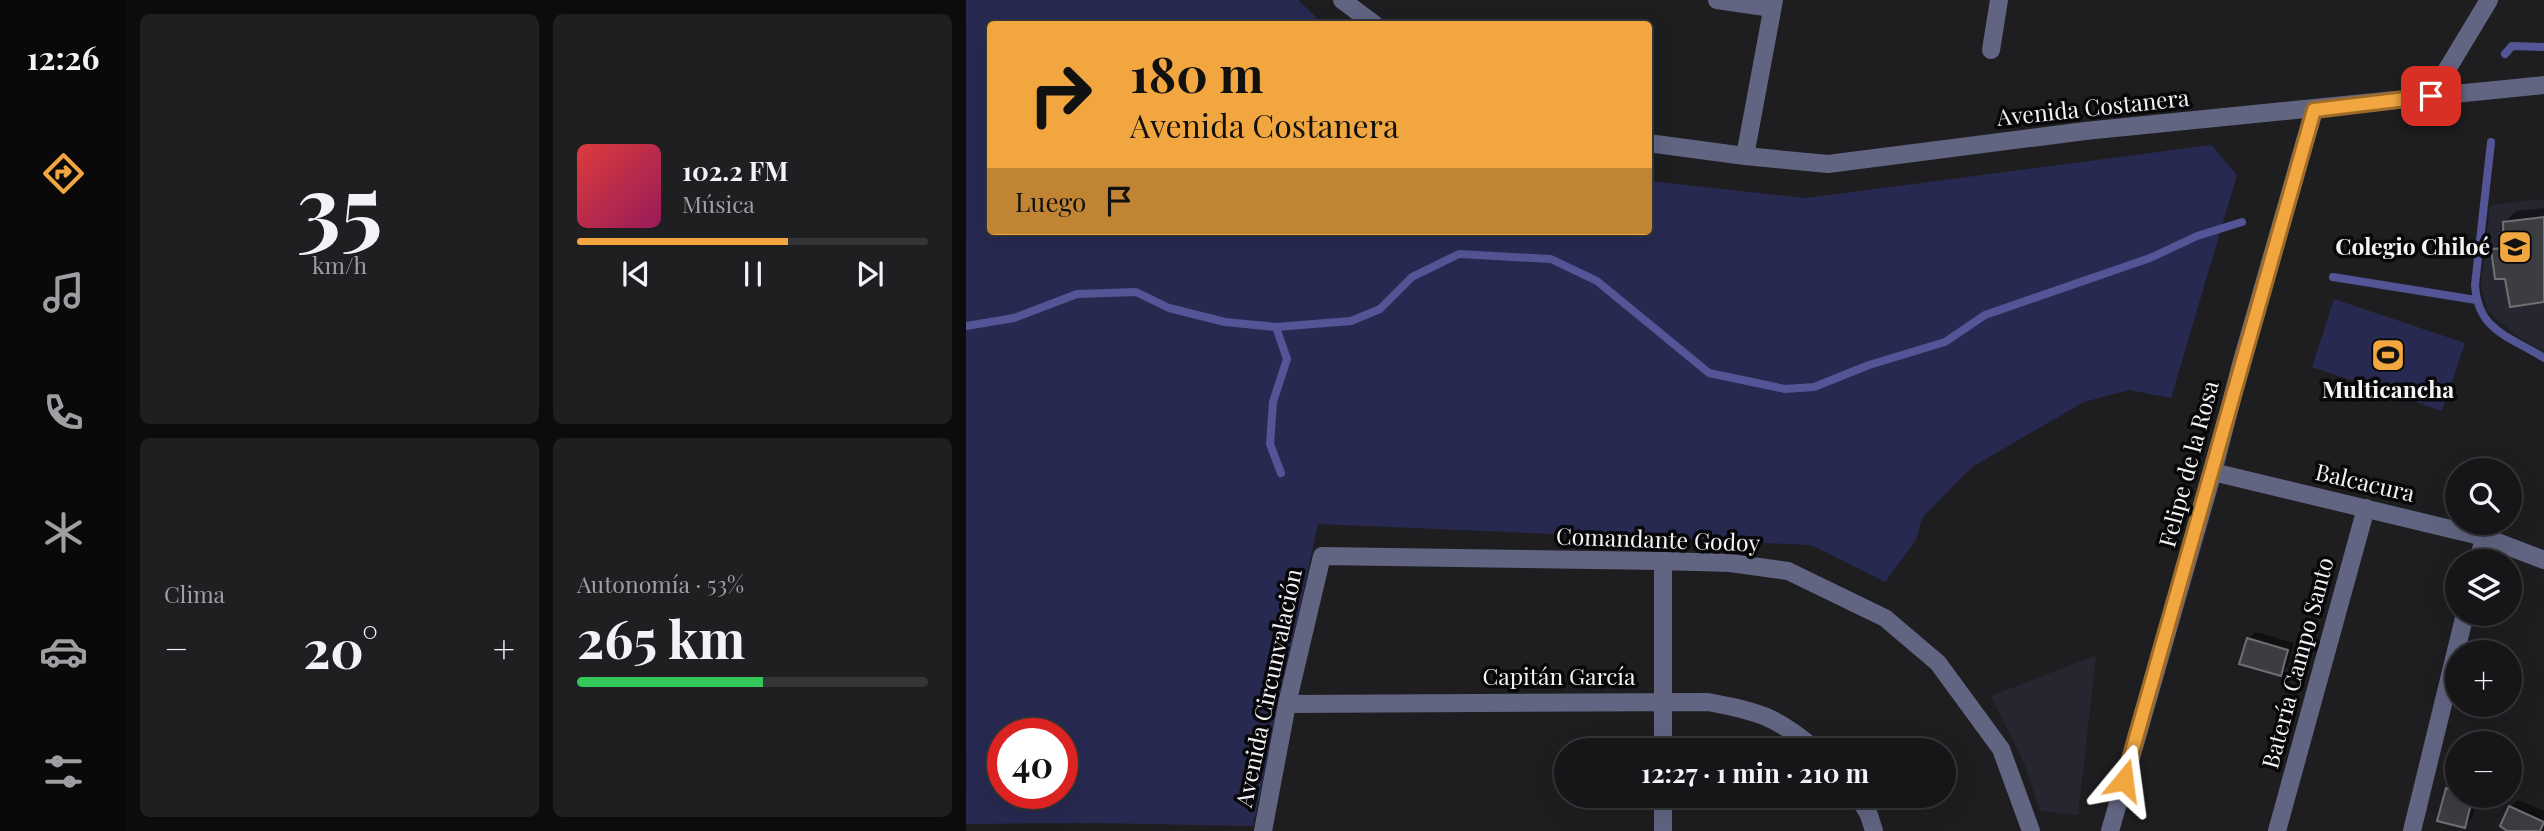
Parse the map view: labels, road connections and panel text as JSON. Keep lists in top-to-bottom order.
{
  "streets": {
    "street": [
      "Avenida Costanera",
      "Felipe de la Rosa",
      "Balcacura",
      "Comandante Godoy",
      "Batería Campo Santo",
      "Capitán García",
      "Avenida Circunvalación"
    ]
  },
  "crossings": [
    ["Avenida Costanera", "Felipe de la Rosa"],
    ["Felipe de la Rosa", "Balcacura"],
    ["Balcacura", "Batería Campo Santo"],
    ["Comandante Godoy", "Avenida Circunvalación"],
    ["Capitán García", "Avenida Circunvalación"]
  ],
  "places": {
    "school or university": ["Colegio Chiloé"],
    "sports": ["Multicancha"]
  },
  "page": {
    "tabs": "12:26",
    "tile": [
      ["35", "km/h"],
      "Clima",
      ["Autonomía · 53%", "265 km"]
    ],
    "turn": ["180 m", "Avenida Costanera"],
    "song": ["102.2 FM", "Música"],
    "then": "Luego",
    "map_buttons": ["+", "−"],
    "heat": ["−", "20°", "+"],
    "limit": "40",
    "trip": "12:27 · 1 min · 210 m"
  }
}
